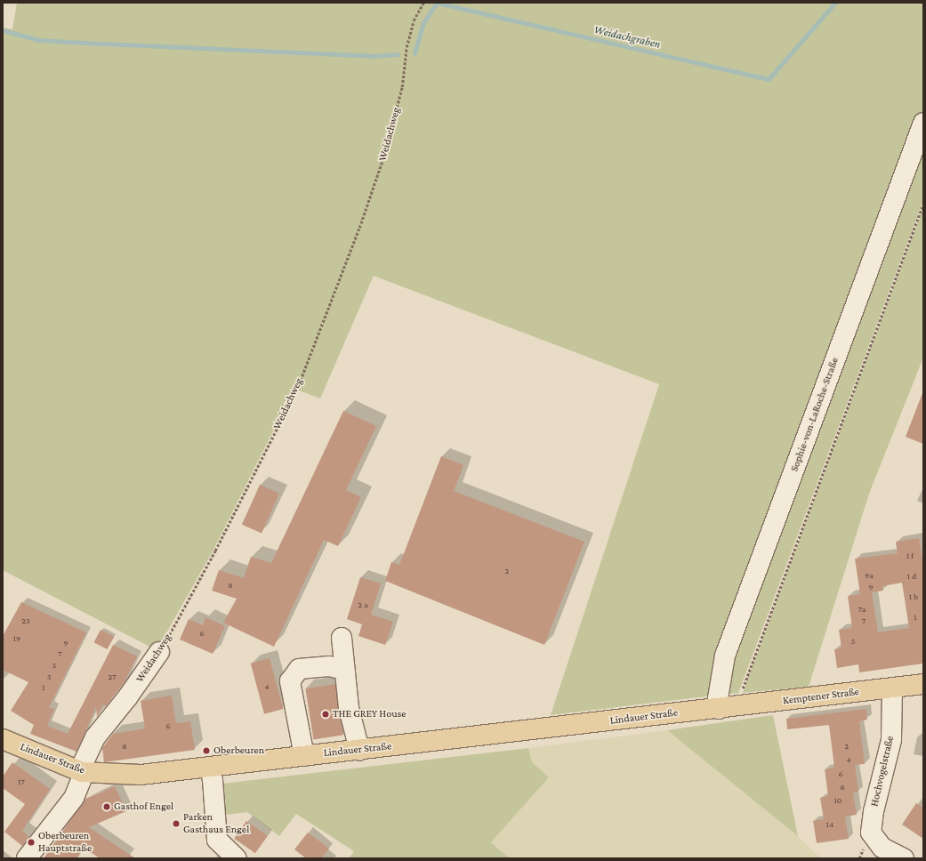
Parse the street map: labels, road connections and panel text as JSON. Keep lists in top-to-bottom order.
{
  "streets": {
    "main road": ["Kemptener Straße", "Lindauer Straße"],
    "street": ["Weidachweg", "Sophie-von-LaRoche-Straße", "Hochvogelstraße"]
  },
  "crossings": [
    ["Weidachweg", "Lindauer Straße"],
    ["Sophie-von-LaRoche-Straße", "Kemptener Straße"],
    ["Sophie-von-LaRoche-Straße", "Lindauer Straße"],
    ["Kemptener Straße", "Lindauer Straße"],
    ["Kemptener Straße", "Hochvogelstraße"]
  ],
  "water": ["Weidachgraben"],
  "places": [
    "THE GREY House",
    "Oberbeuren",
    "Gasthof Engel",
    "Parken Gasthaus Engel",
    "Oberbeuren Hauptstraße"
  ],
  "house_numbers": [
    "1 f",
    "2",
    "9a",
    "1 d",
    "8",
    "9",
    "1 b",
    "2 a",
    "7a",
    "1",
    "23",
    "7",
    "6",
    "19",
    "5",
    "9",
    "7",
    "5",
    "3",
    "27",
    "4",
    "1",
    "6",
    "8",
    "2",
    "4",
    "6",
    "17",
    "8",
    "10",
    "14"
  ]
}
